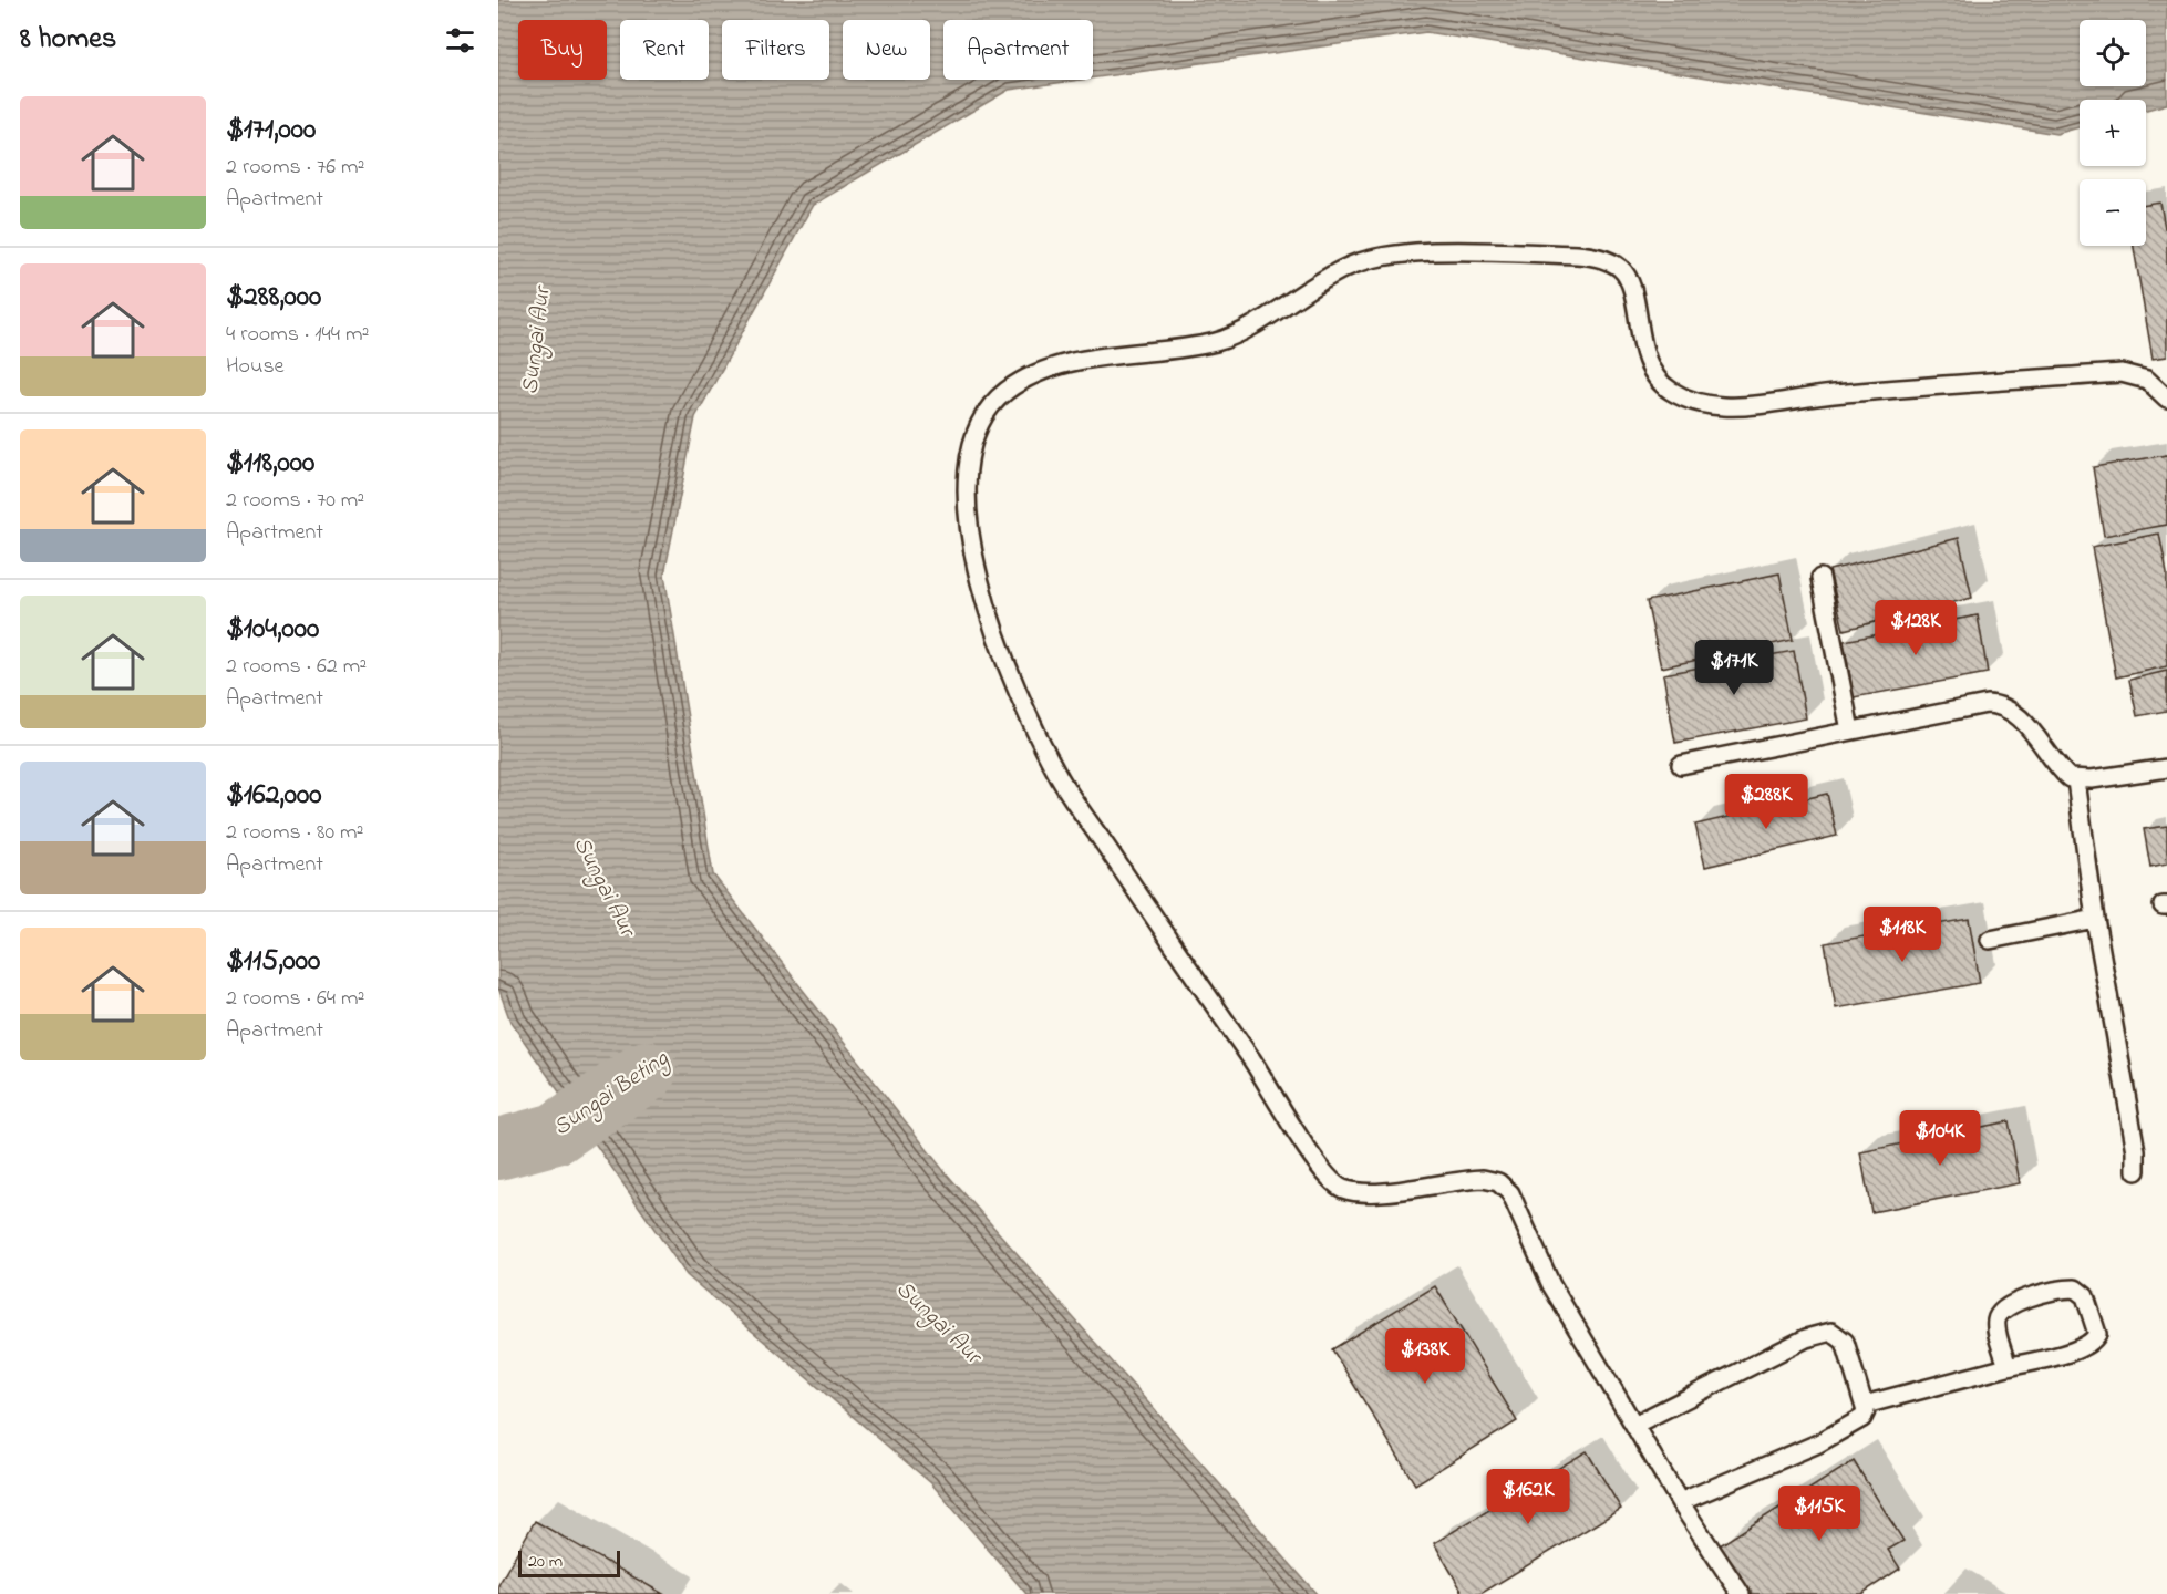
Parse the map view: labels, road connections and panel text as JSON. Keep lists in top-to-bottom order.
{
  "water": ["Sungai Aur", "Sungai Beting"],
  "scale_bar": "20 m",
  "page": {
    "heading": "8 homes",
    "map_buttons": ["+", "−"],
    "chip": [
      "Buy",
      "Rent",
      "Filters",
      "New",
      "Apartment"
    ],
    "list": [
      {
        "name": "$171,000",
        "note": "2 rooms · 76 m² · Apartment"
      },
      {
        "name": "$288,000",
        "note": "4 rooms · 144 m² · House"
      },
      {
        "name": "$118,000",
        "note": "2 rooms · 70 m² · Apartment"
      },
      {
        "name": "$104,000",
        "note": "2 rooms · 62 m² · Apartment"
      },
      {
        "name": "$162,000",
        "note": "2 rooms · 80 m² · Apartment"
      },
      {
        "name": "$115,000",
        "note": "2 rooms · 64 m² · Apartment"
      }
    ],
    "price": [
      "$128K",
      "$171K",
      "$288K",
      "$118K",
      "$104K",
      "$138K",
      "$162K",
      "$115K"
    ],
    "scale": "20 m"
  }
}
